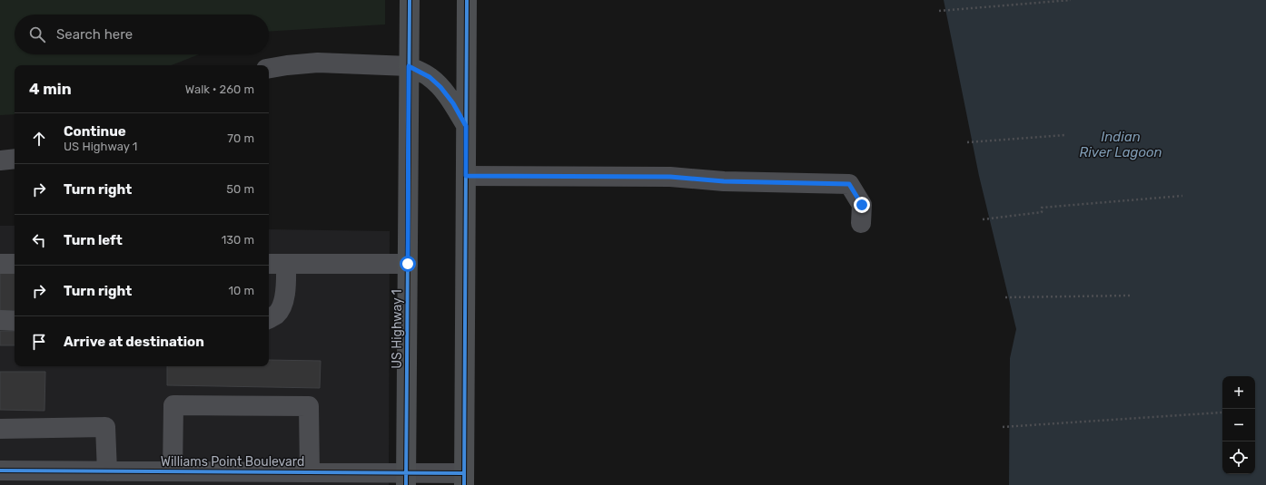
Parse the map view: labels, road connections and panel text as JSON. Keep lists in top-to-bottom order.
{
  "streets": {
    "main road": ["US Highway 1"],
    "street": ["Williams Point Boulevard"]
  },
  "crossings": [
    ["US Highway 1", "Williams Point Boulevard"]
  ],
  "water": ["Indian River Lagoon"],
  "page": {
    "search": "Search here",
    "heading": ["4 min", "Walk · 260 m"],
    "list": [
      ["Continue", "US Highway 1", "70 m"],
      ["Turn right", "50 m"],
      ["Turn left", "130 m"],
      ["Turn right", "10 m"],
      "Arrive at destination"
    ],
    "map_buttons": ["+", "−"]
  }
}
